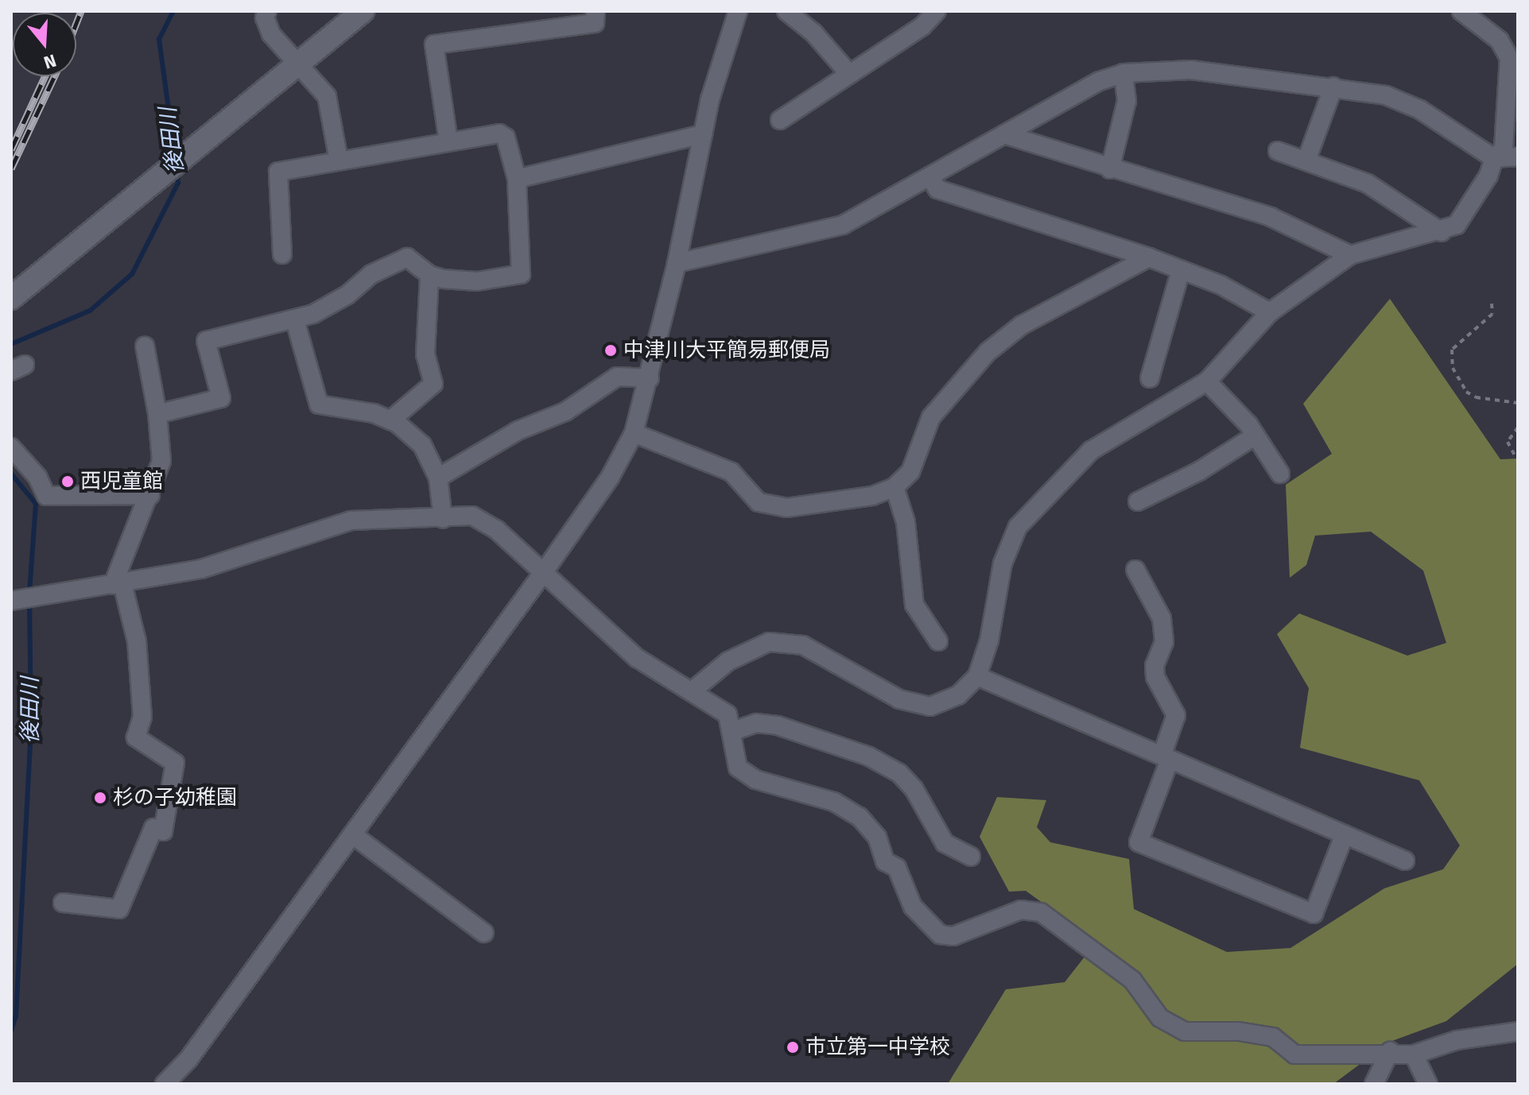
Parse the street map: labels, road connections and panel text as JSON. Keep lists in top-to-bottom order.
{
  "water": ["後田川"],
  "places": [
    "中津川大平簡易郵便局",
    "西児童館",
    "杉の子幼稚園",
    "市立第一中学校"
  ],
  "north": "bottom"
}
